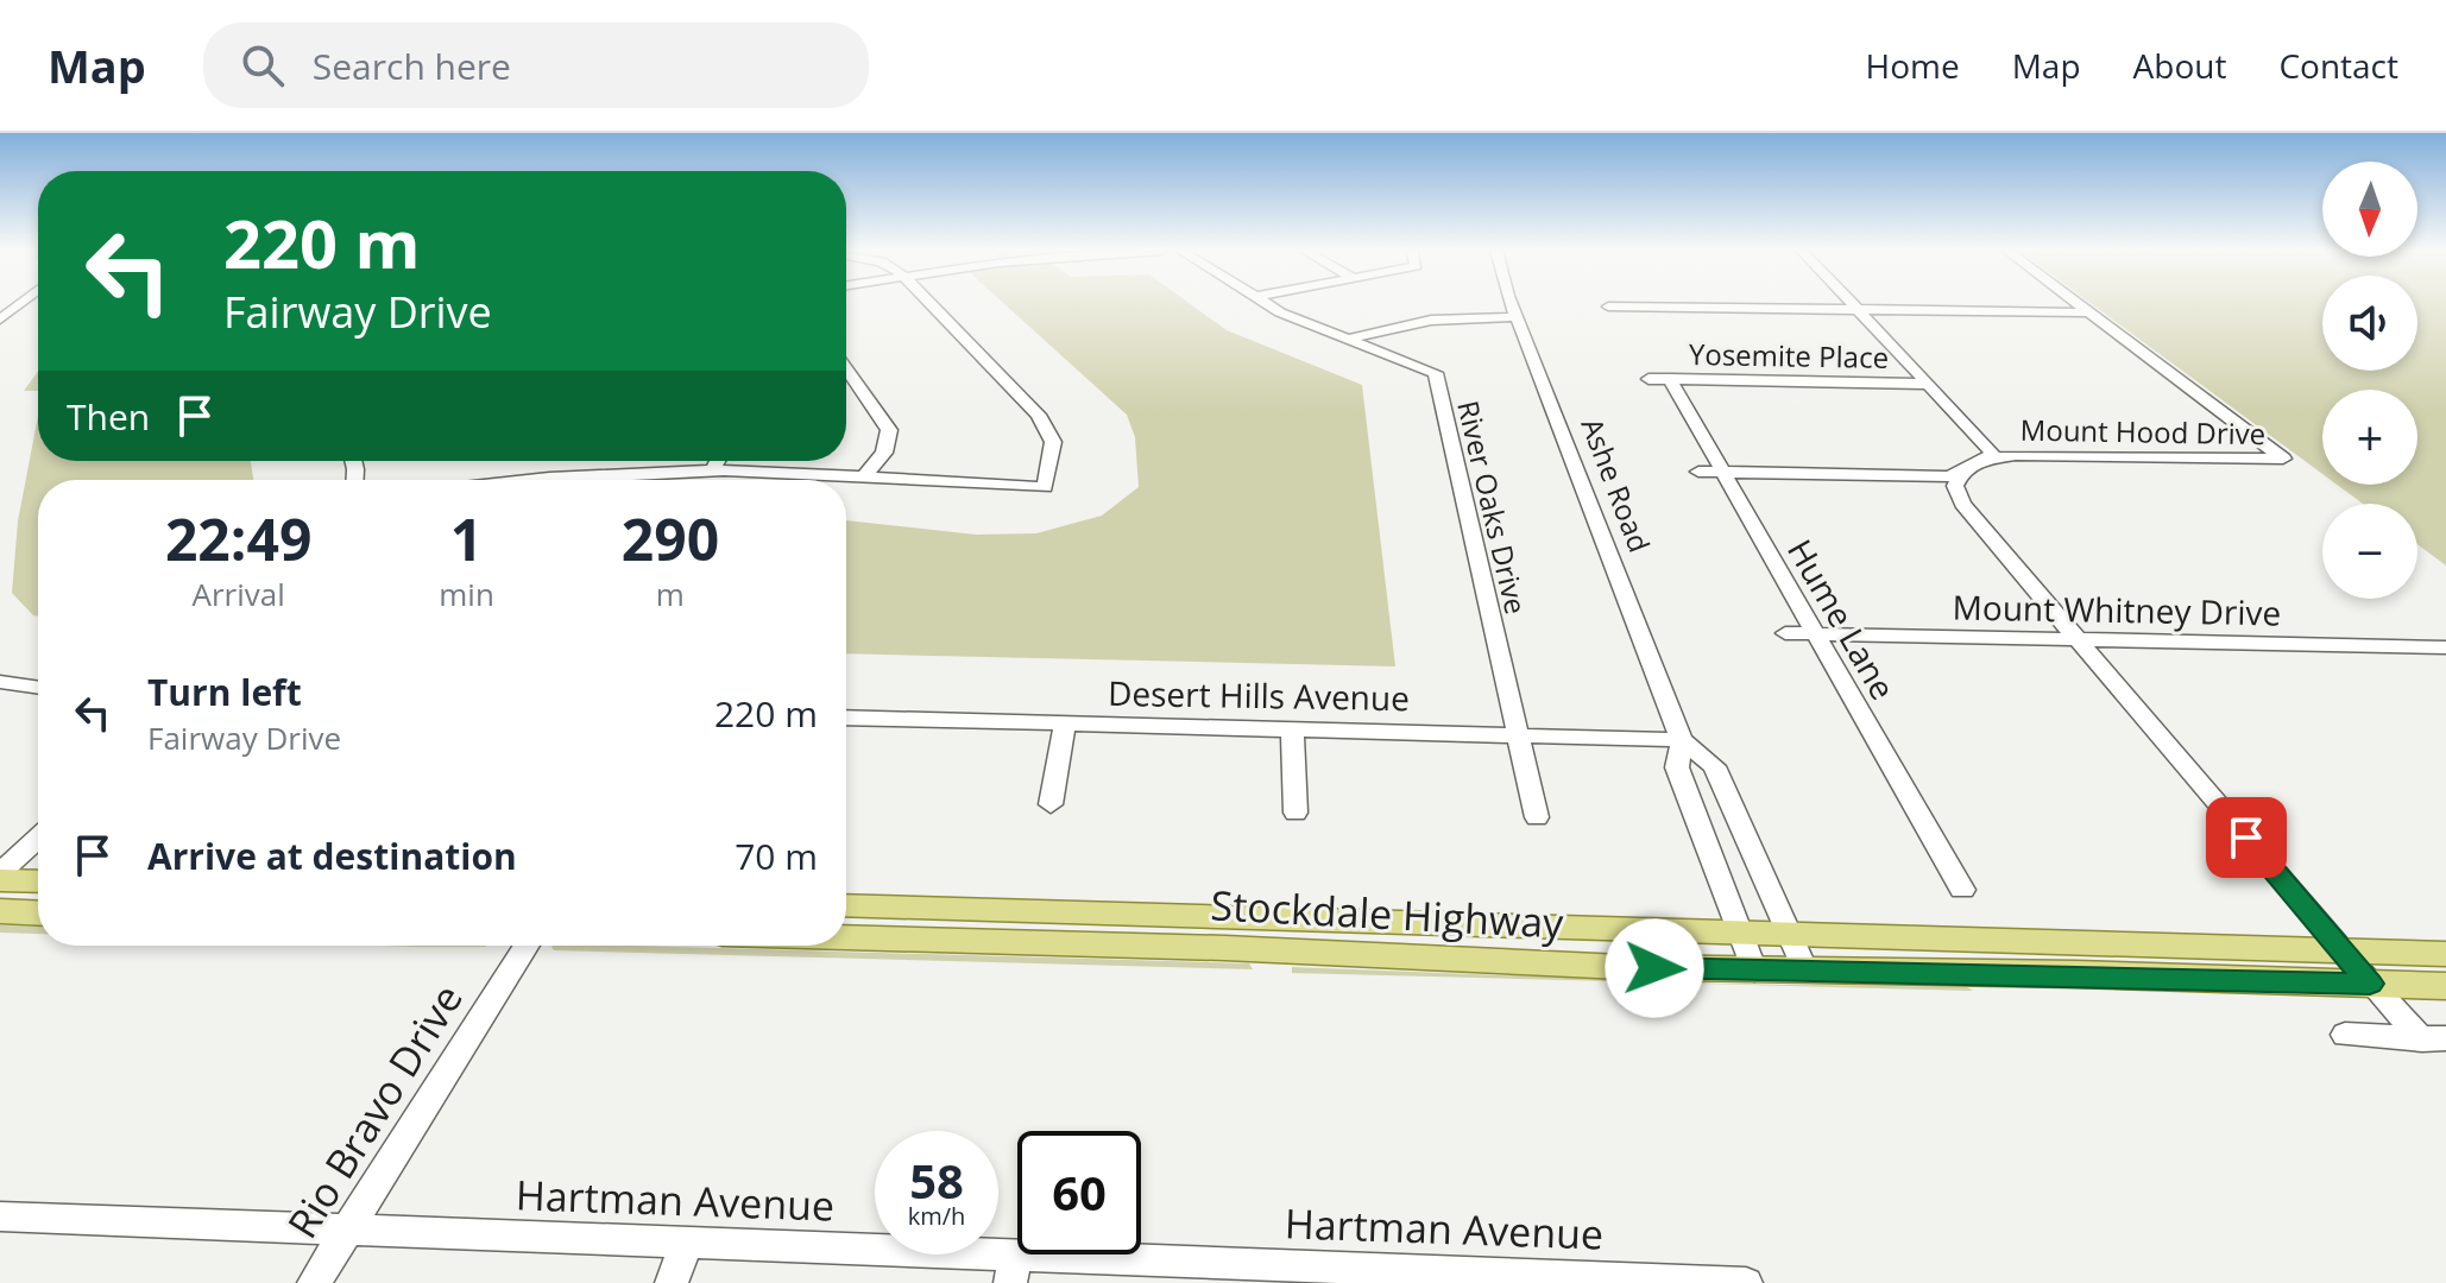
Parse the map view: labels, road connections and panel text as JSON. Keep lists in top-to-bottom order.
{
  "streets": {
    "main road": ["Stockdale Highway"],
    "street": [
      "Yosemite Place",
      "Mount Hood Drive",
      "Ashe Road",
      "River Oaks Drive",
      "Mount Whitney Drive",
      "Hume Lane",
      "Desert Hills Avenue",
      "Rio Bravo Drive",
      "Hartman Avenue"
    ]
  },
  "crossings": [
    ["Yosemite Place", "Hume Lane"],
    ["Mount Hood Drive", "Hume Lane"],
    ["Ashe Road", "Desert Hills Avenue"],
    ["Ashe Road", "Stockdale Highway"],
    ["River Oaks Drive", "Desert Hills Avenue"],
    ["Mount Whitney Drive", "Hume Lane"],
    ["Rio Bravo Drive", "Hartman Avenue"]
  ],
  "north": "bottom",
  "page": {
    "header": "Map",
    "search": "Search here",
    "nav": [
      "Home",
      "Map",
      "About",
      "Contact"
    ],
    "map_buttons": ["+", "−"],
    "turn": ["220 m", "Fairway Drive"],
    "then": "Then",
    "eta": [
      "22:49",
      "Arrival",
      "1",
      "min",
      "290",
      "m"
    ],
    "list": [
      {
        "name": "Turn left",
        "note": "Fairway Drive",
        "value": "220 m"
      },
      {
        "name": "Arrive at destination",
        "value": "70 m"
      }
    ],
    "speed": "58 km/h",
    "limit": "60"
  }
}
